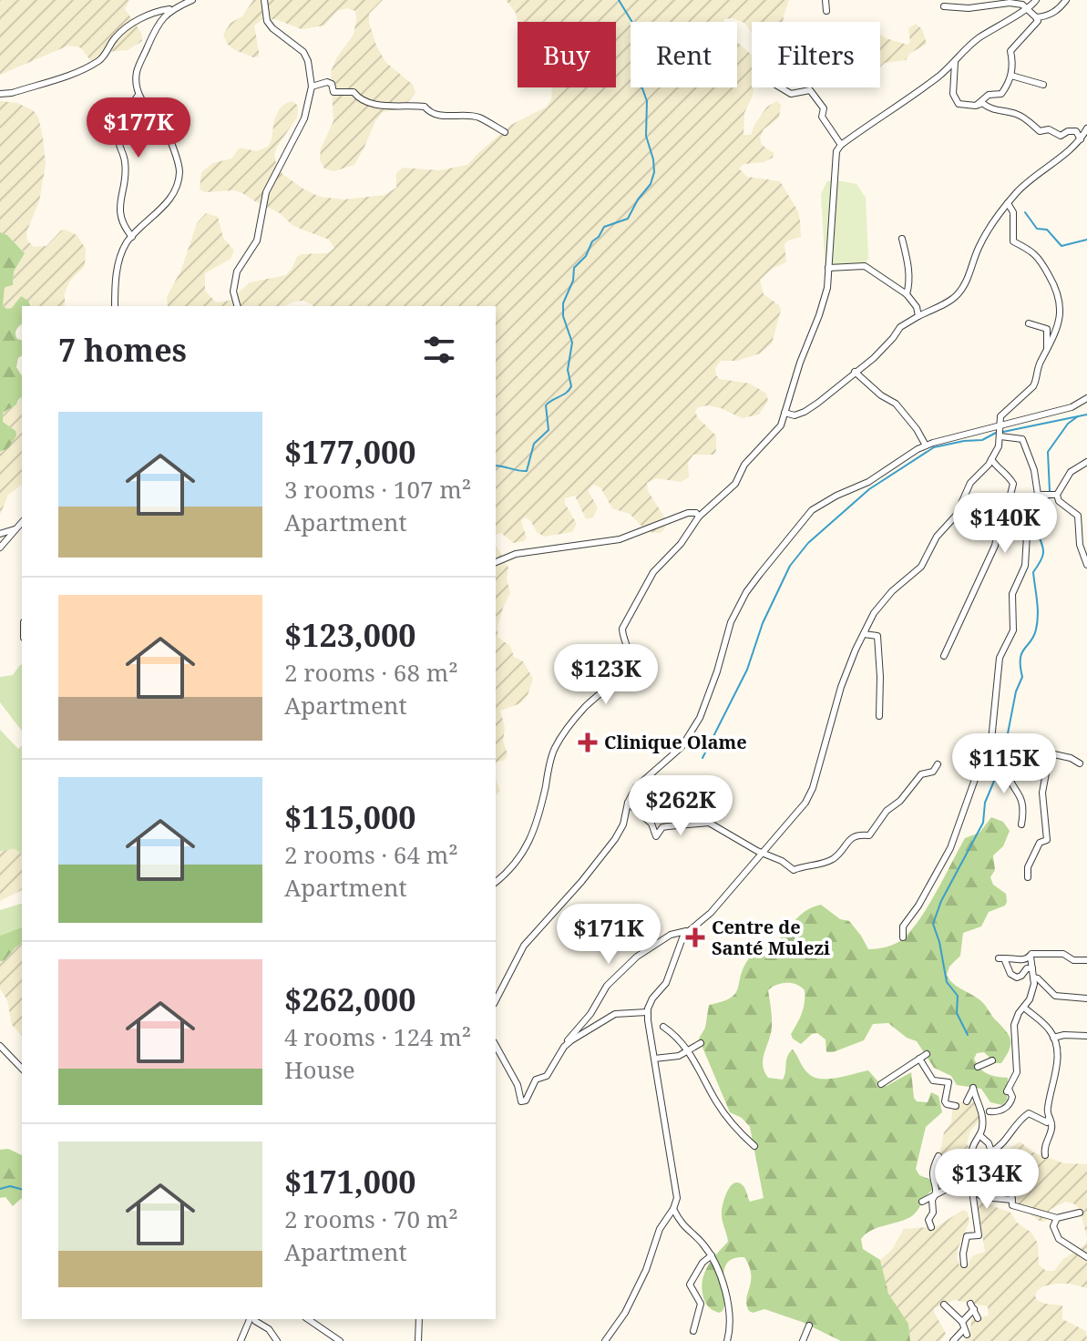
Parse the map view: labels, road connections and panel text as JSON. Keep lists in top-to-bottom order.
{
  "places": {
    "health": ["Clinique Olame", "Centre de Santé Mulezi"]
  },
  "page": {
    "chip": ["Buy", "Rent", "Filters"],
    "price": [
      "$177K",
      "$140K",
      "$123K",
      "$115K",
      "$262K",
      "$171K",
      "$134K"
    ],
    "heading": "7 homes",
    "list": [
      {
        "name": "$177,000",
        "note": "3 rooms · 107 m² · Apartment"
      },
      {
        "name": "$123,000",
        "note": "2 rooms · 68 m² · Apartment"
      },
      {
        "name": "$115,000",
        "note": "2 rooms · 64 m² · Apartment"
      },
      {
        "name": "$262,000",
        "note": "4 rooms · 124 m² · House"
      },
      {
        "name": "$171,000",
        "note": "2 rooms · 70 m² · Apartment"
      }
    ]
  }
}
